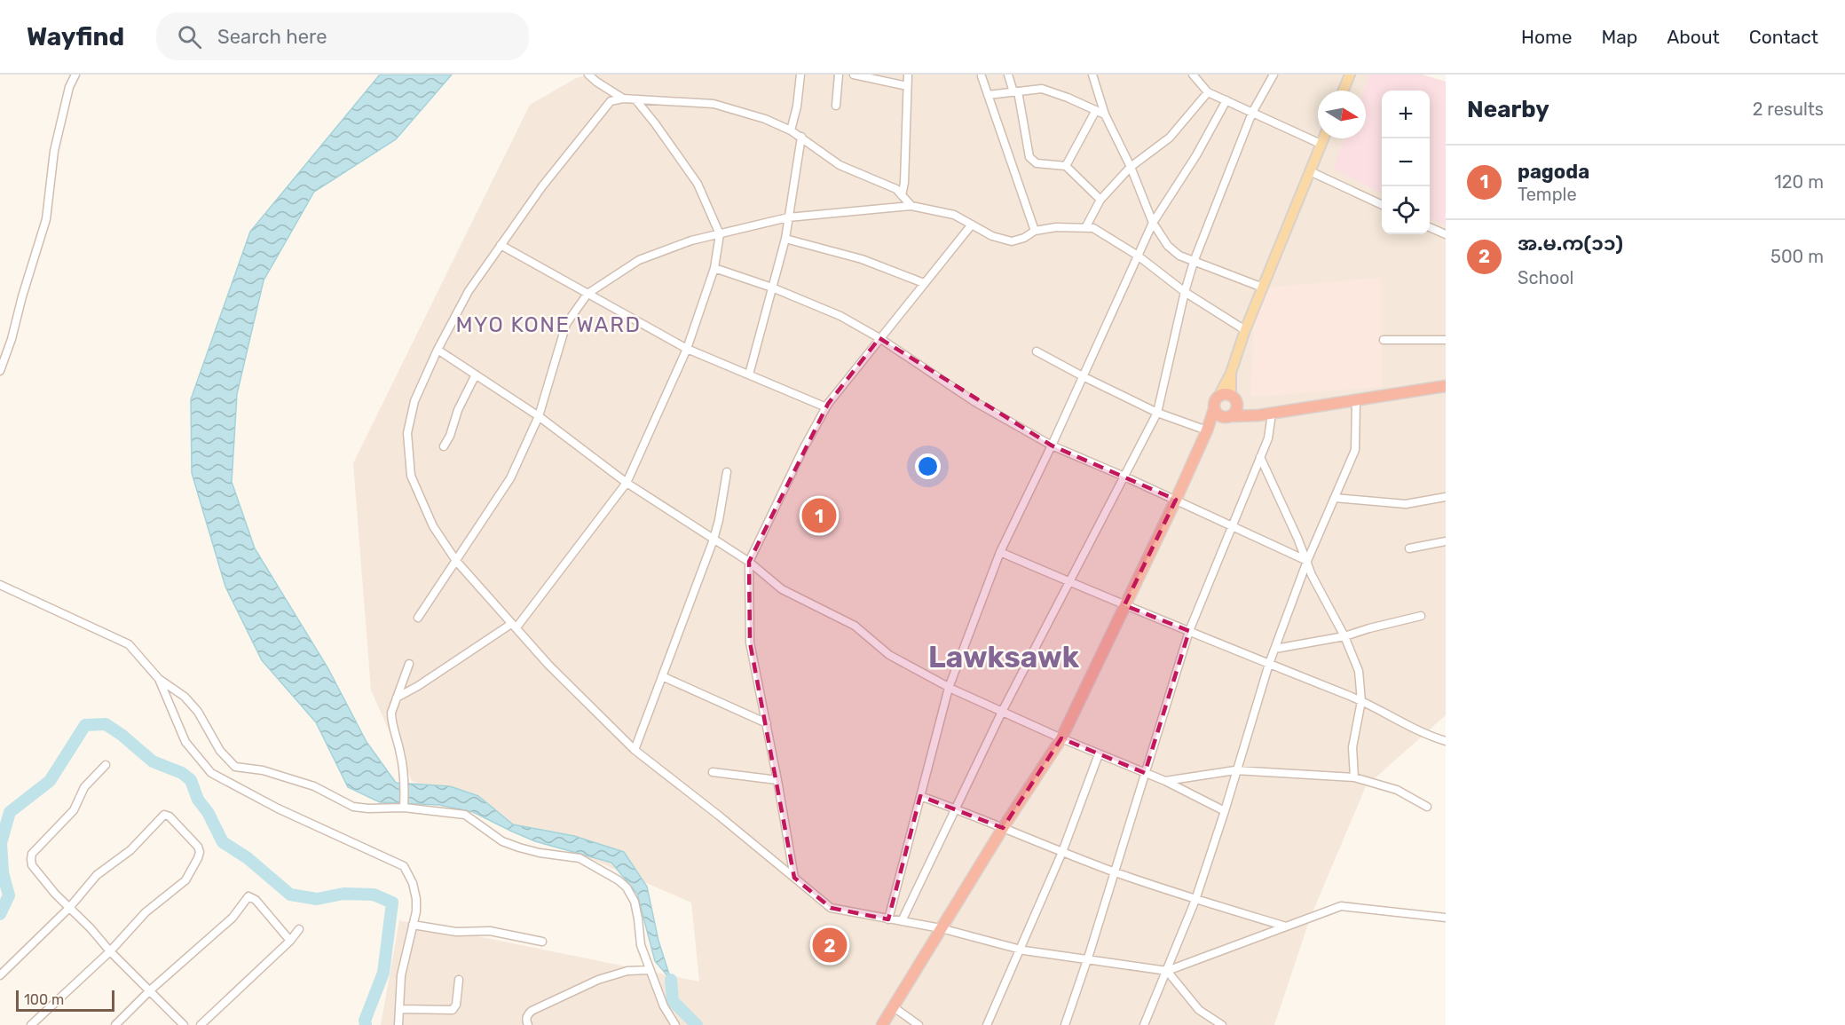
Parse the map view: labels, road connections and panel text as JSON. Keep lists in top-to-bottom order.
{
  "districts": ["MYO KONE WARD", "Lawksawk"],
  "scale_bar": "100 m",
  "north": "right",
  "page": {
    "header": "Wayfind",
    "search": "Search here",
    "nav": [
      "Home",
      "Map",
      "About",
      "Contact"
    ],
    "heading": ["Nearby", "2 results"],
    "map_buttons": ["+", "−"],
    "list": [
      {
        "mark": "1",
        "name": "pagoda",
        "note": "Temple",
        "value": "120 m"
      },
      {
        "mark": "2",
        "name": "အ.မ.က(၁၁)",
        "note": "School",
        "value": "500 m"
      }
    ],
    "pins": ["1", "2"],
    "scale": "100 m"
  }
}
